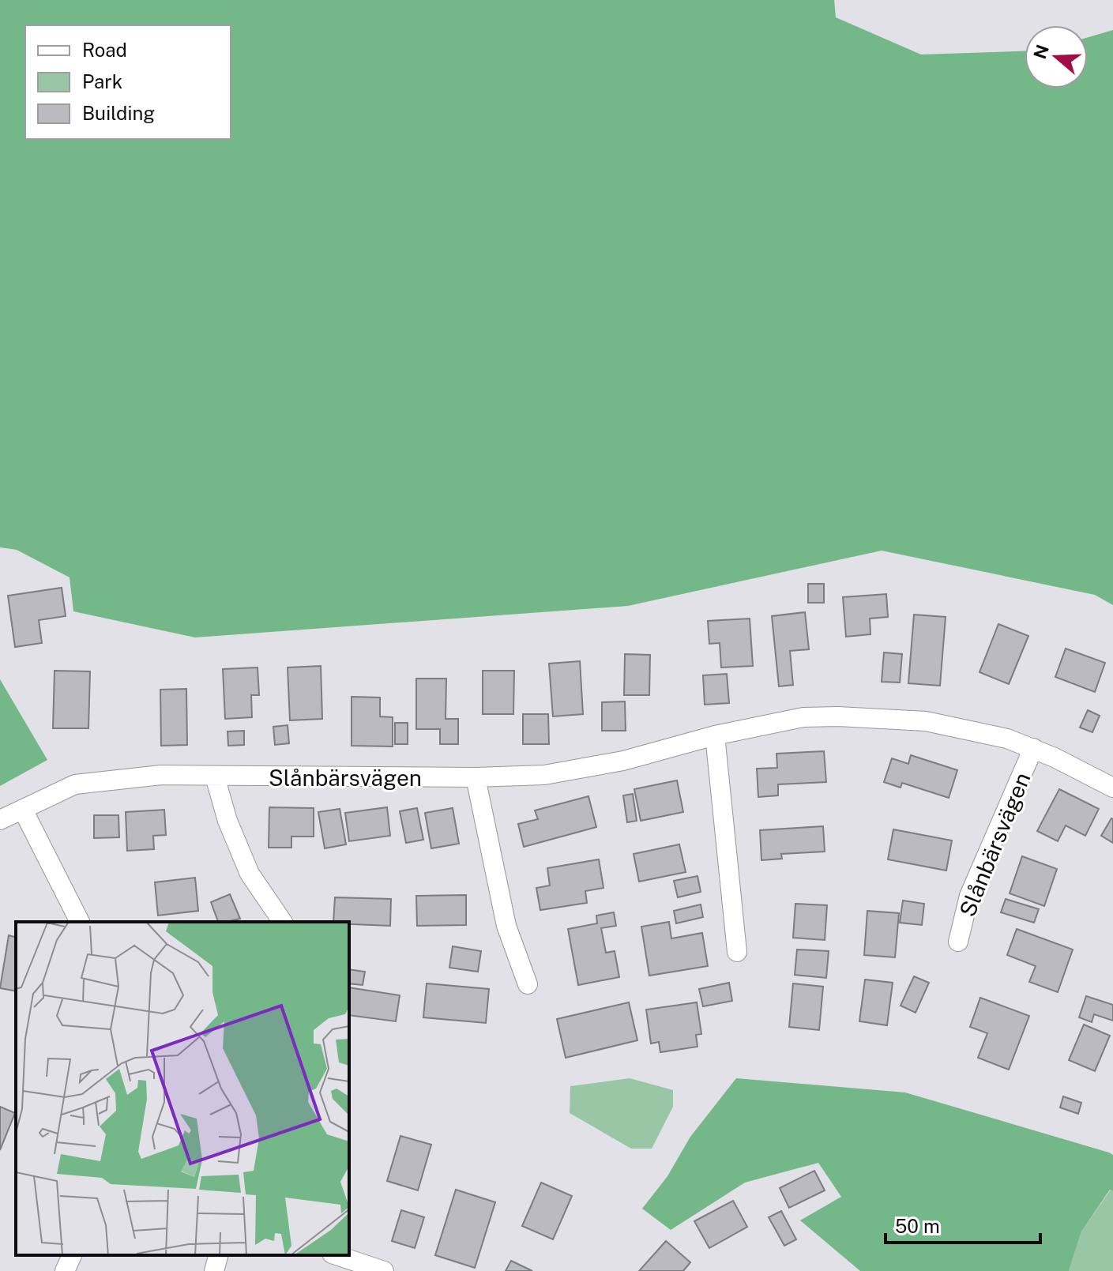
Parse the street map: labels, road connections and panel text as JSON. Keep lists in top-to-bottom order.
{
  "streets": {
    "street": ["Slånbärsvägen"]
  },
  "legend": ["Road", "Park", "Building"],
  "scale_bar": "50 m",
  "north": "left"
}
